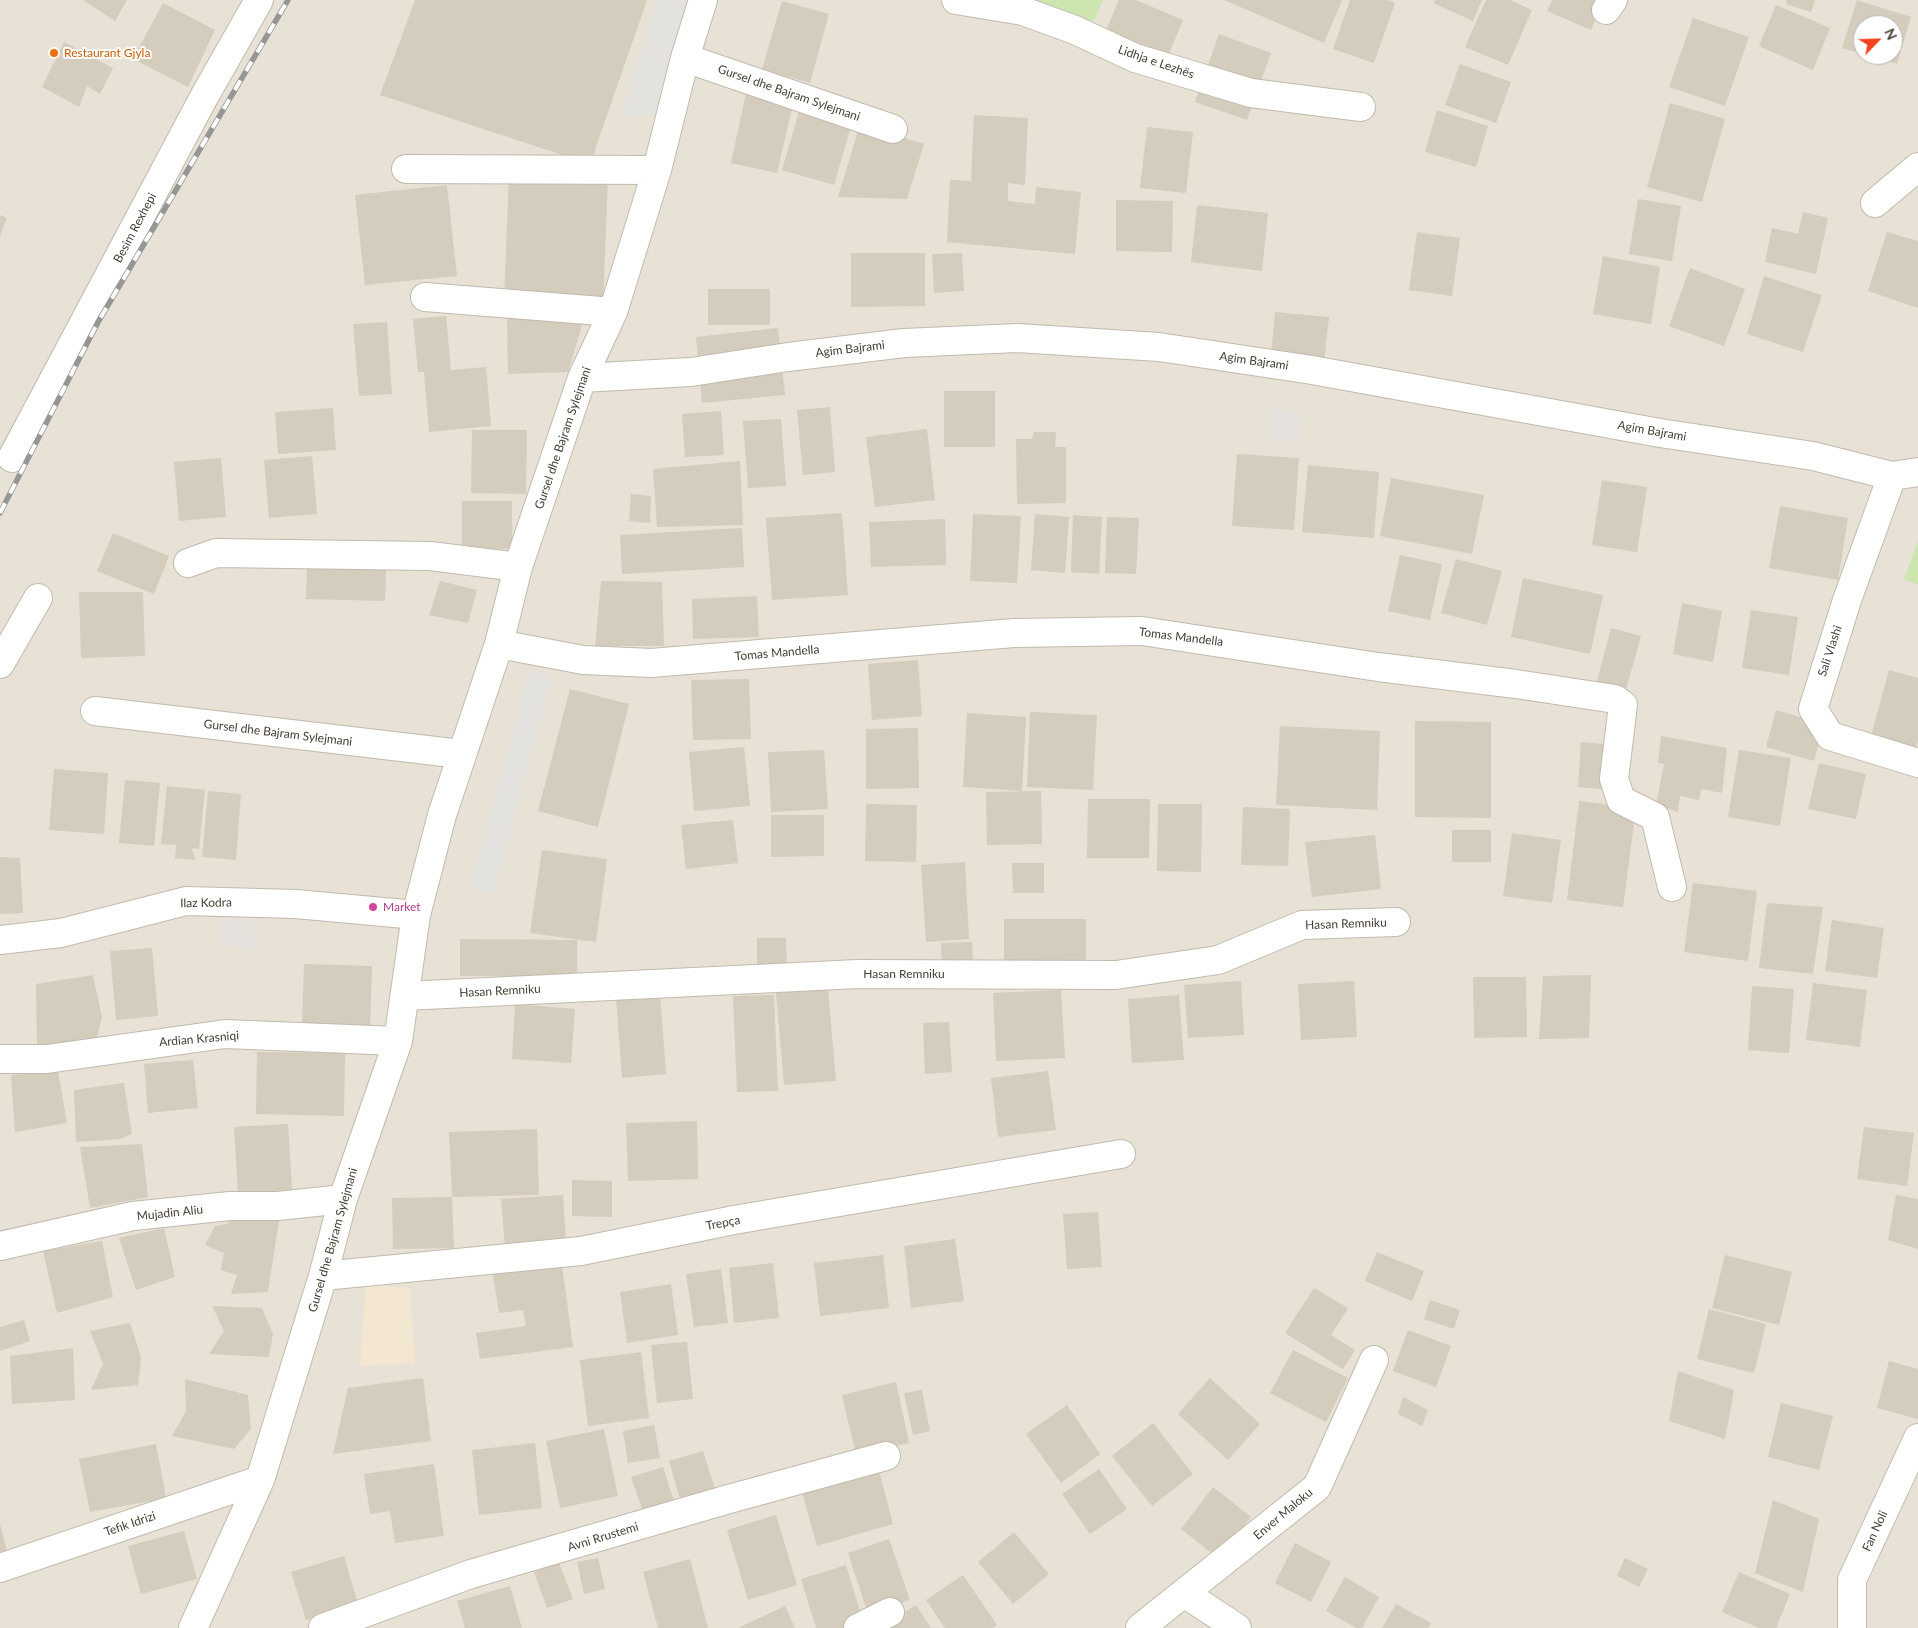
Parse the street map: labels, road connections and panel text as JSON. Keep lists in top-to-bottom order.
{
  "streets": {
    "street": [
      "Lidhja e Lezhës",
      "Gursel dhe Bajram Sylejmani",
      "Besim Rexhepi",
      "Agim Bajrami",
      "Tomas Mandella",
      "Sali Vlashi",
      "Ilaz Kodra",
      "Hasan Remniku",
      "Ardian Krasniqi",
      "Mujadin Aliu",
      "Trepça",
      "Enver Maloku",
      "Tefik Idrizi",
      "Fan Noli",
      "Avni Rrustemi"
    ]
  },
  "crossings": [
    ["Gursel dhe Bajram Sylejmani", "Agim Bajrami"],
    ["Gursel dhe Bajram Sylejmani", "Tomas Mandella"],
    ["Gursel dhe Bajram Sylejmani", "Ilaz Kodra"],
    ["Gursel dhe Bajram Sylejmani", "Hasan Remniku"],
    ["Gursel dhe Bajram Sylejmani", "Ardian Krasniqi"],
    ["Gursel dhe Bajram Sylejmani", "Mujadin Aliu"],
    ["Gursel dhe Bajram Sylejmani", "Trepça"],
    ["Gursel dhe Bajram Sylejmani", "Tefik Idrizi"],
    ["Agim Bajrami", "Sali Vlashi"]
  ],
  "places": ["Restaurant Gjyla", "Market"],
  "north": "top right"
}
